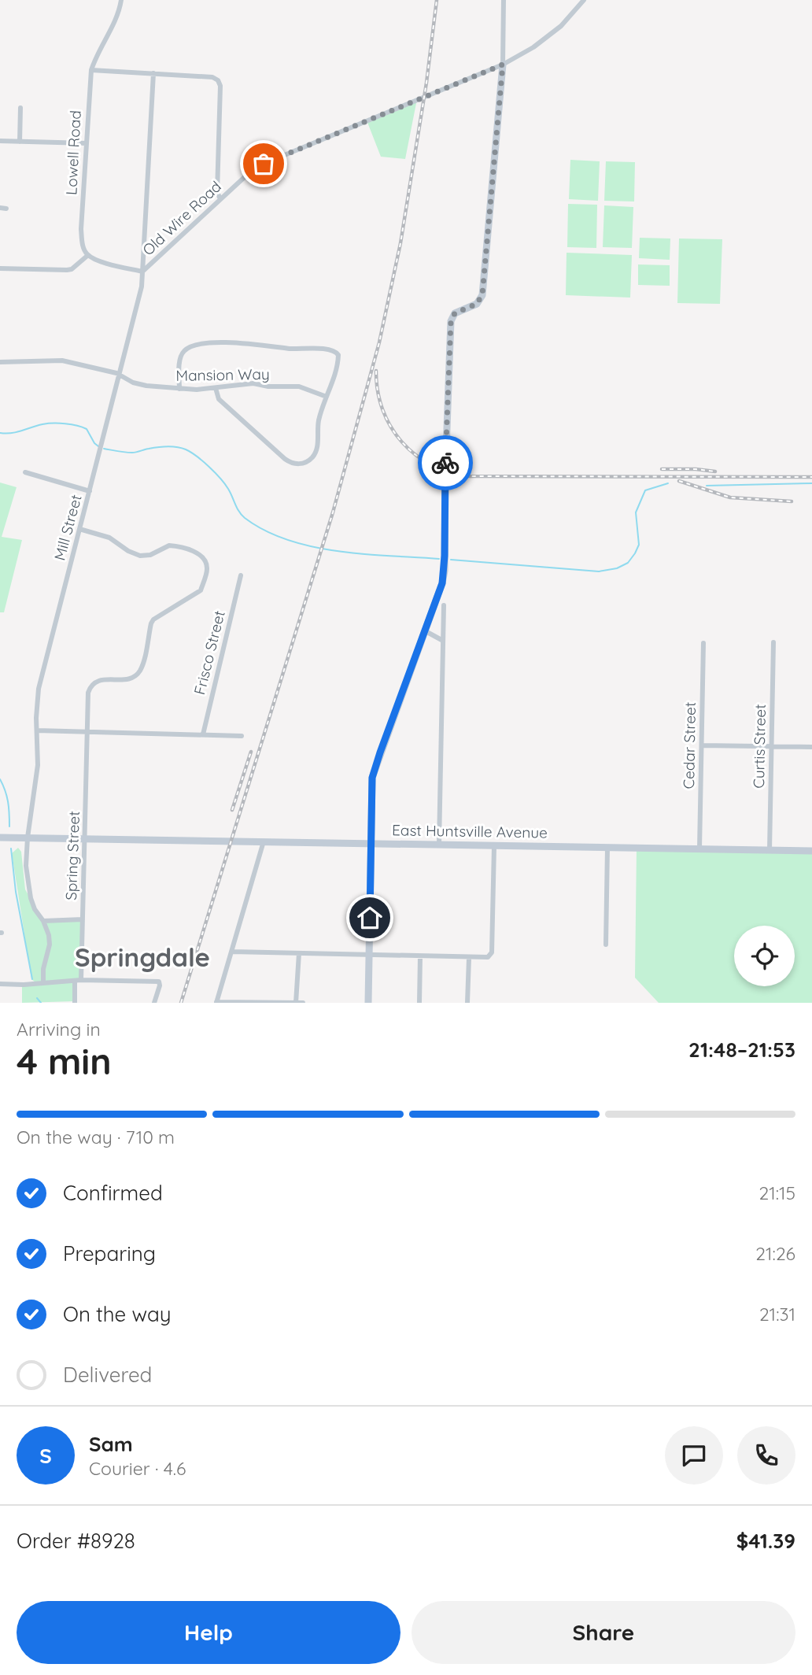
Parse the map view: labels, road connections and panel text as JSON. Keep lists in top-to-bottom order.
{
  "streets": {
    "street": [
      "Lowell Road",
      "Old Wire Road",
      "Mansion Way",
      "Mill Street",
      "Frisco Street",
      "Cedar Street",
      "Curtis Street",
      "East Huntsville Avenue",
      "Spring Street"
    ]
  },
  "crossings": [
    ["Old Wire Road", "Mill Street"],
    ["Mansion Way", "Mill Street"],
    ["Mill Street", "East Huntsville Avenue"],
    ["Mill Street", "Spring Street"],
    ["Cedar Street", "East Huntsville Avenue"],
    ["Curtis Street", "East Huntsville Avenue"],
    ["East Huntsville Avenue", "Spring Street"]
  ],
  "districts": ["Springdale"],
  "page": {
    "heading": ["4 min", "Arriving in", "21:48–21:53"],
    "panel": [
      "Sam",
      "Courier · 4.6",
      "Order #8928",
      "$41.39"
    ],
    "bar": "On the way · 710 m",
    "list": [
      ["Confirmed", "21:15"],
      ["Preparing", "21:26"],
      ["On the way", "21:31"],
      "Delivered"
    ],
    "round": "S",
    "buttons": ["Help", "Share"]
  }
}
